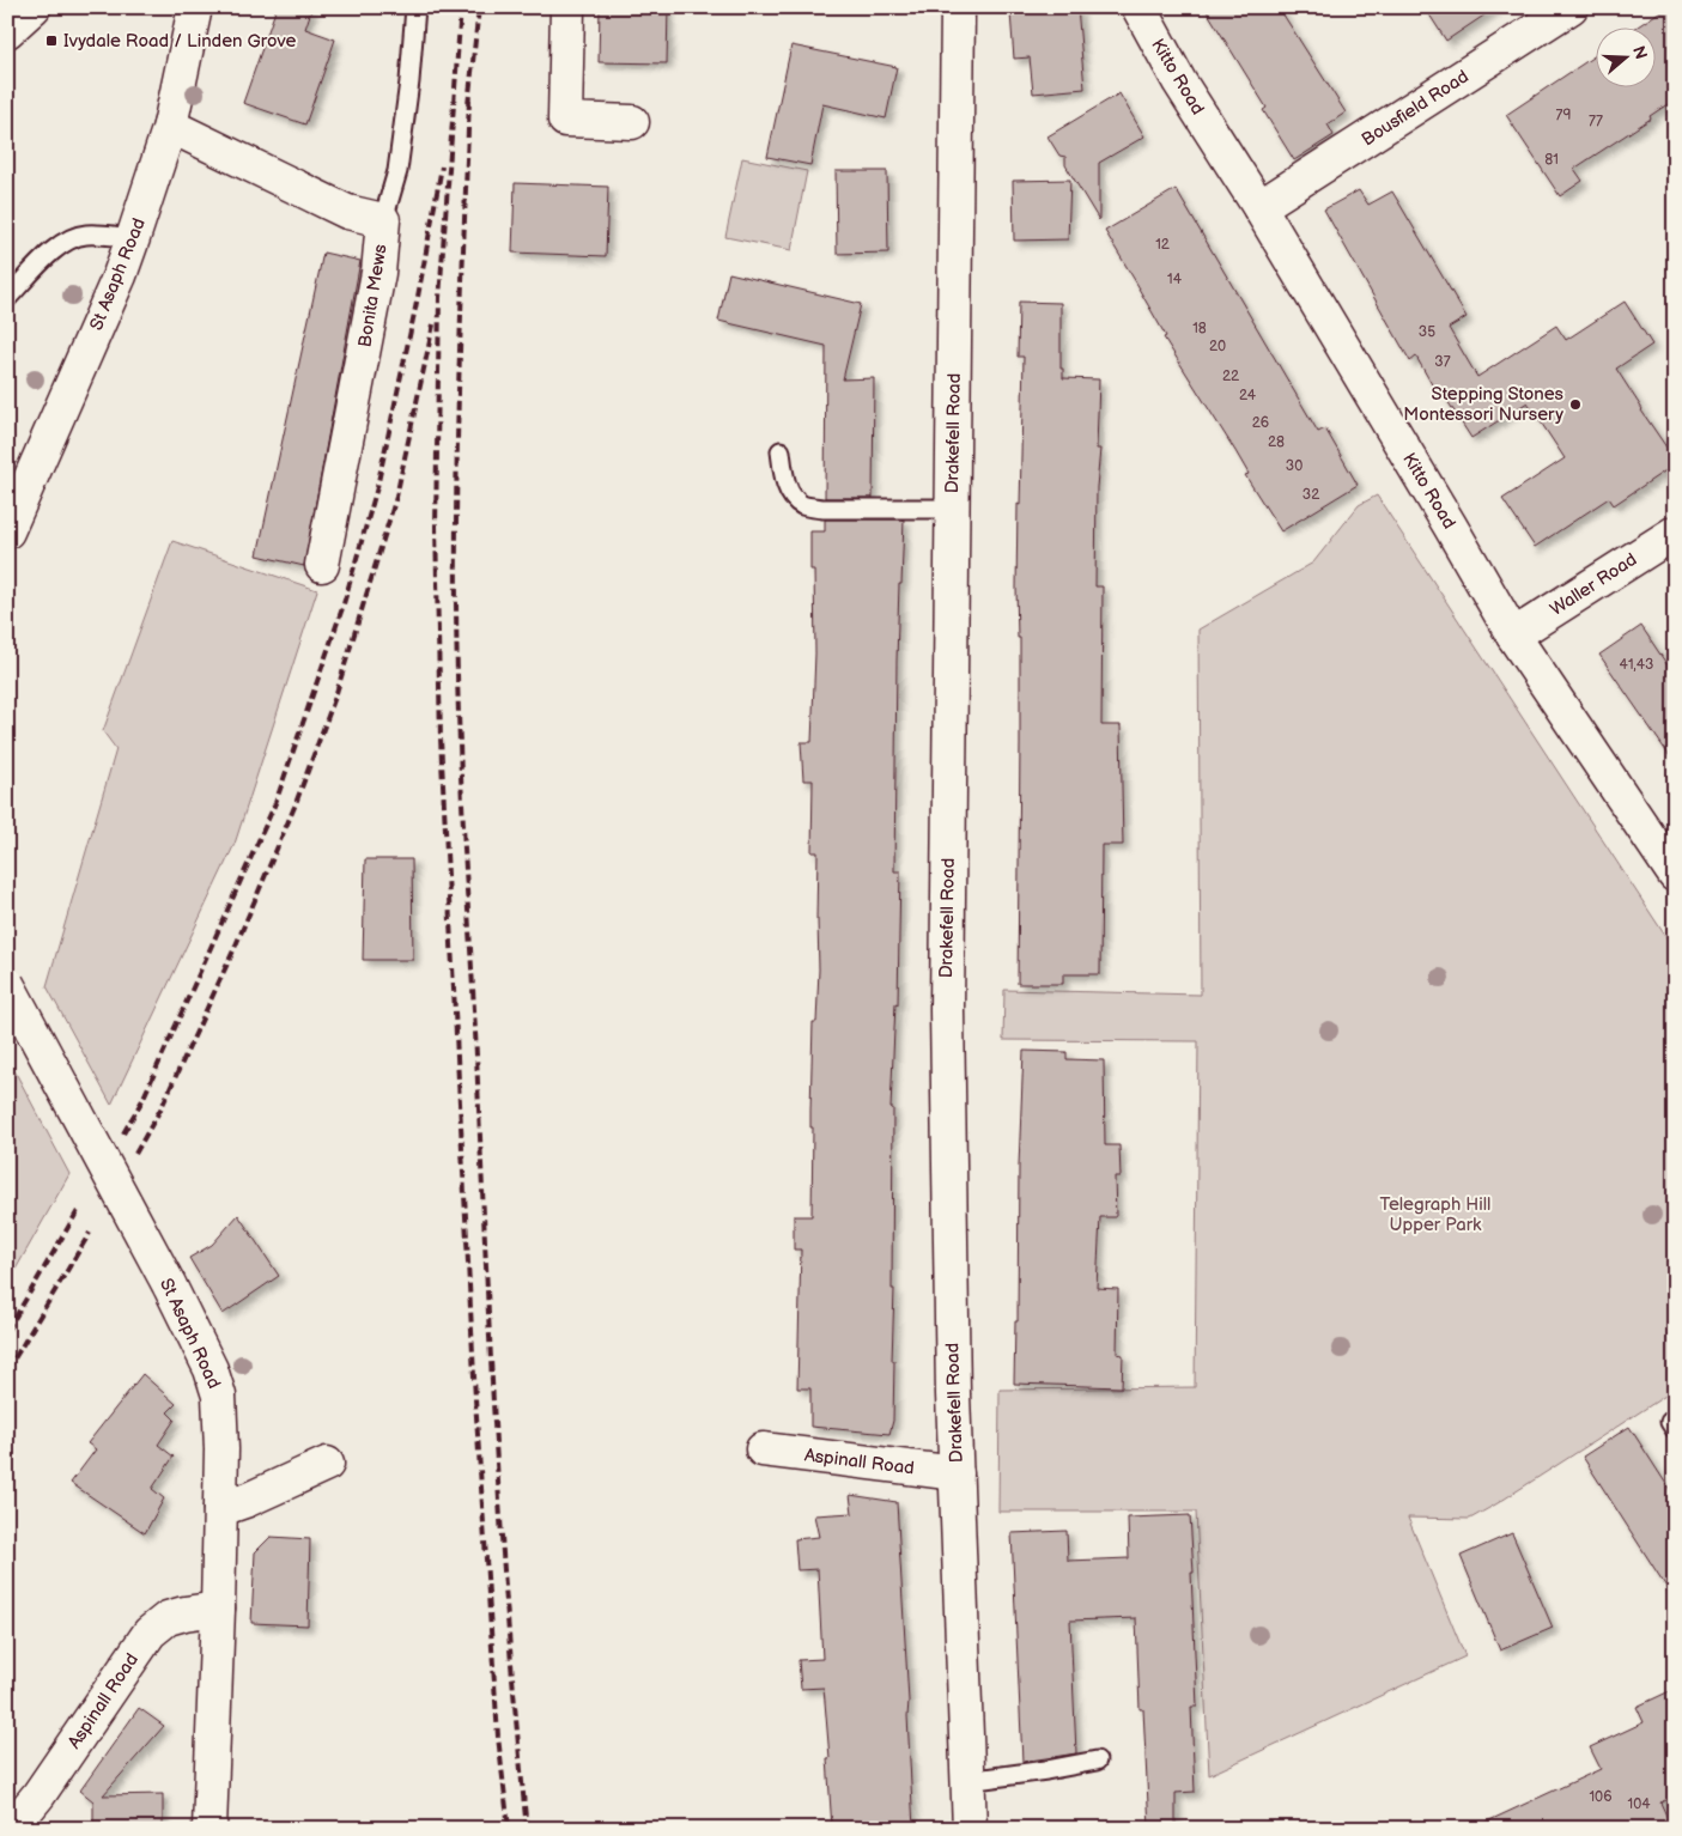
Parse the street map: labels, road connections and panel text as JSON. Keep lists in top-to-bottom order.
{
  "streets": {
    "street": [
      "Kitto Road",
      "Bousfield Road",
      "St Asaph Road",
      "Bonita Mews",
      "Drakefell Road",
      "Waller Road",
      "Aspinall Road"
    ]
  },
  "crossings": [
    ["Kitto Road", "Bousfield Road"],
    ["Kitto Road", "Waller Road"],
    ["St Asaph Road", "Bonita Mews"],
    ["St Asaph Road", "Aspinall Road"],
    ["Drakefell Road", "Aspinall Road"]
  ],
  "parks": ["Telegraph Hill Upper Park"],
  "places": {
    "transit": ["Ivydale Road / Linden Grove"],
    "other": ["Stepping Stones Montessori Nursery"]
  },
  "house_numbers": [
    "79",
    "77",
    "81",
    "12",
    "14",
    "18",
    "35",
    "20",
    "37",
    "22",
    "24",
    "26",
    "28",
    "30",
    "32",
    "41,43",
    "106",
    "104"
  ],
  "north": "right"
}
